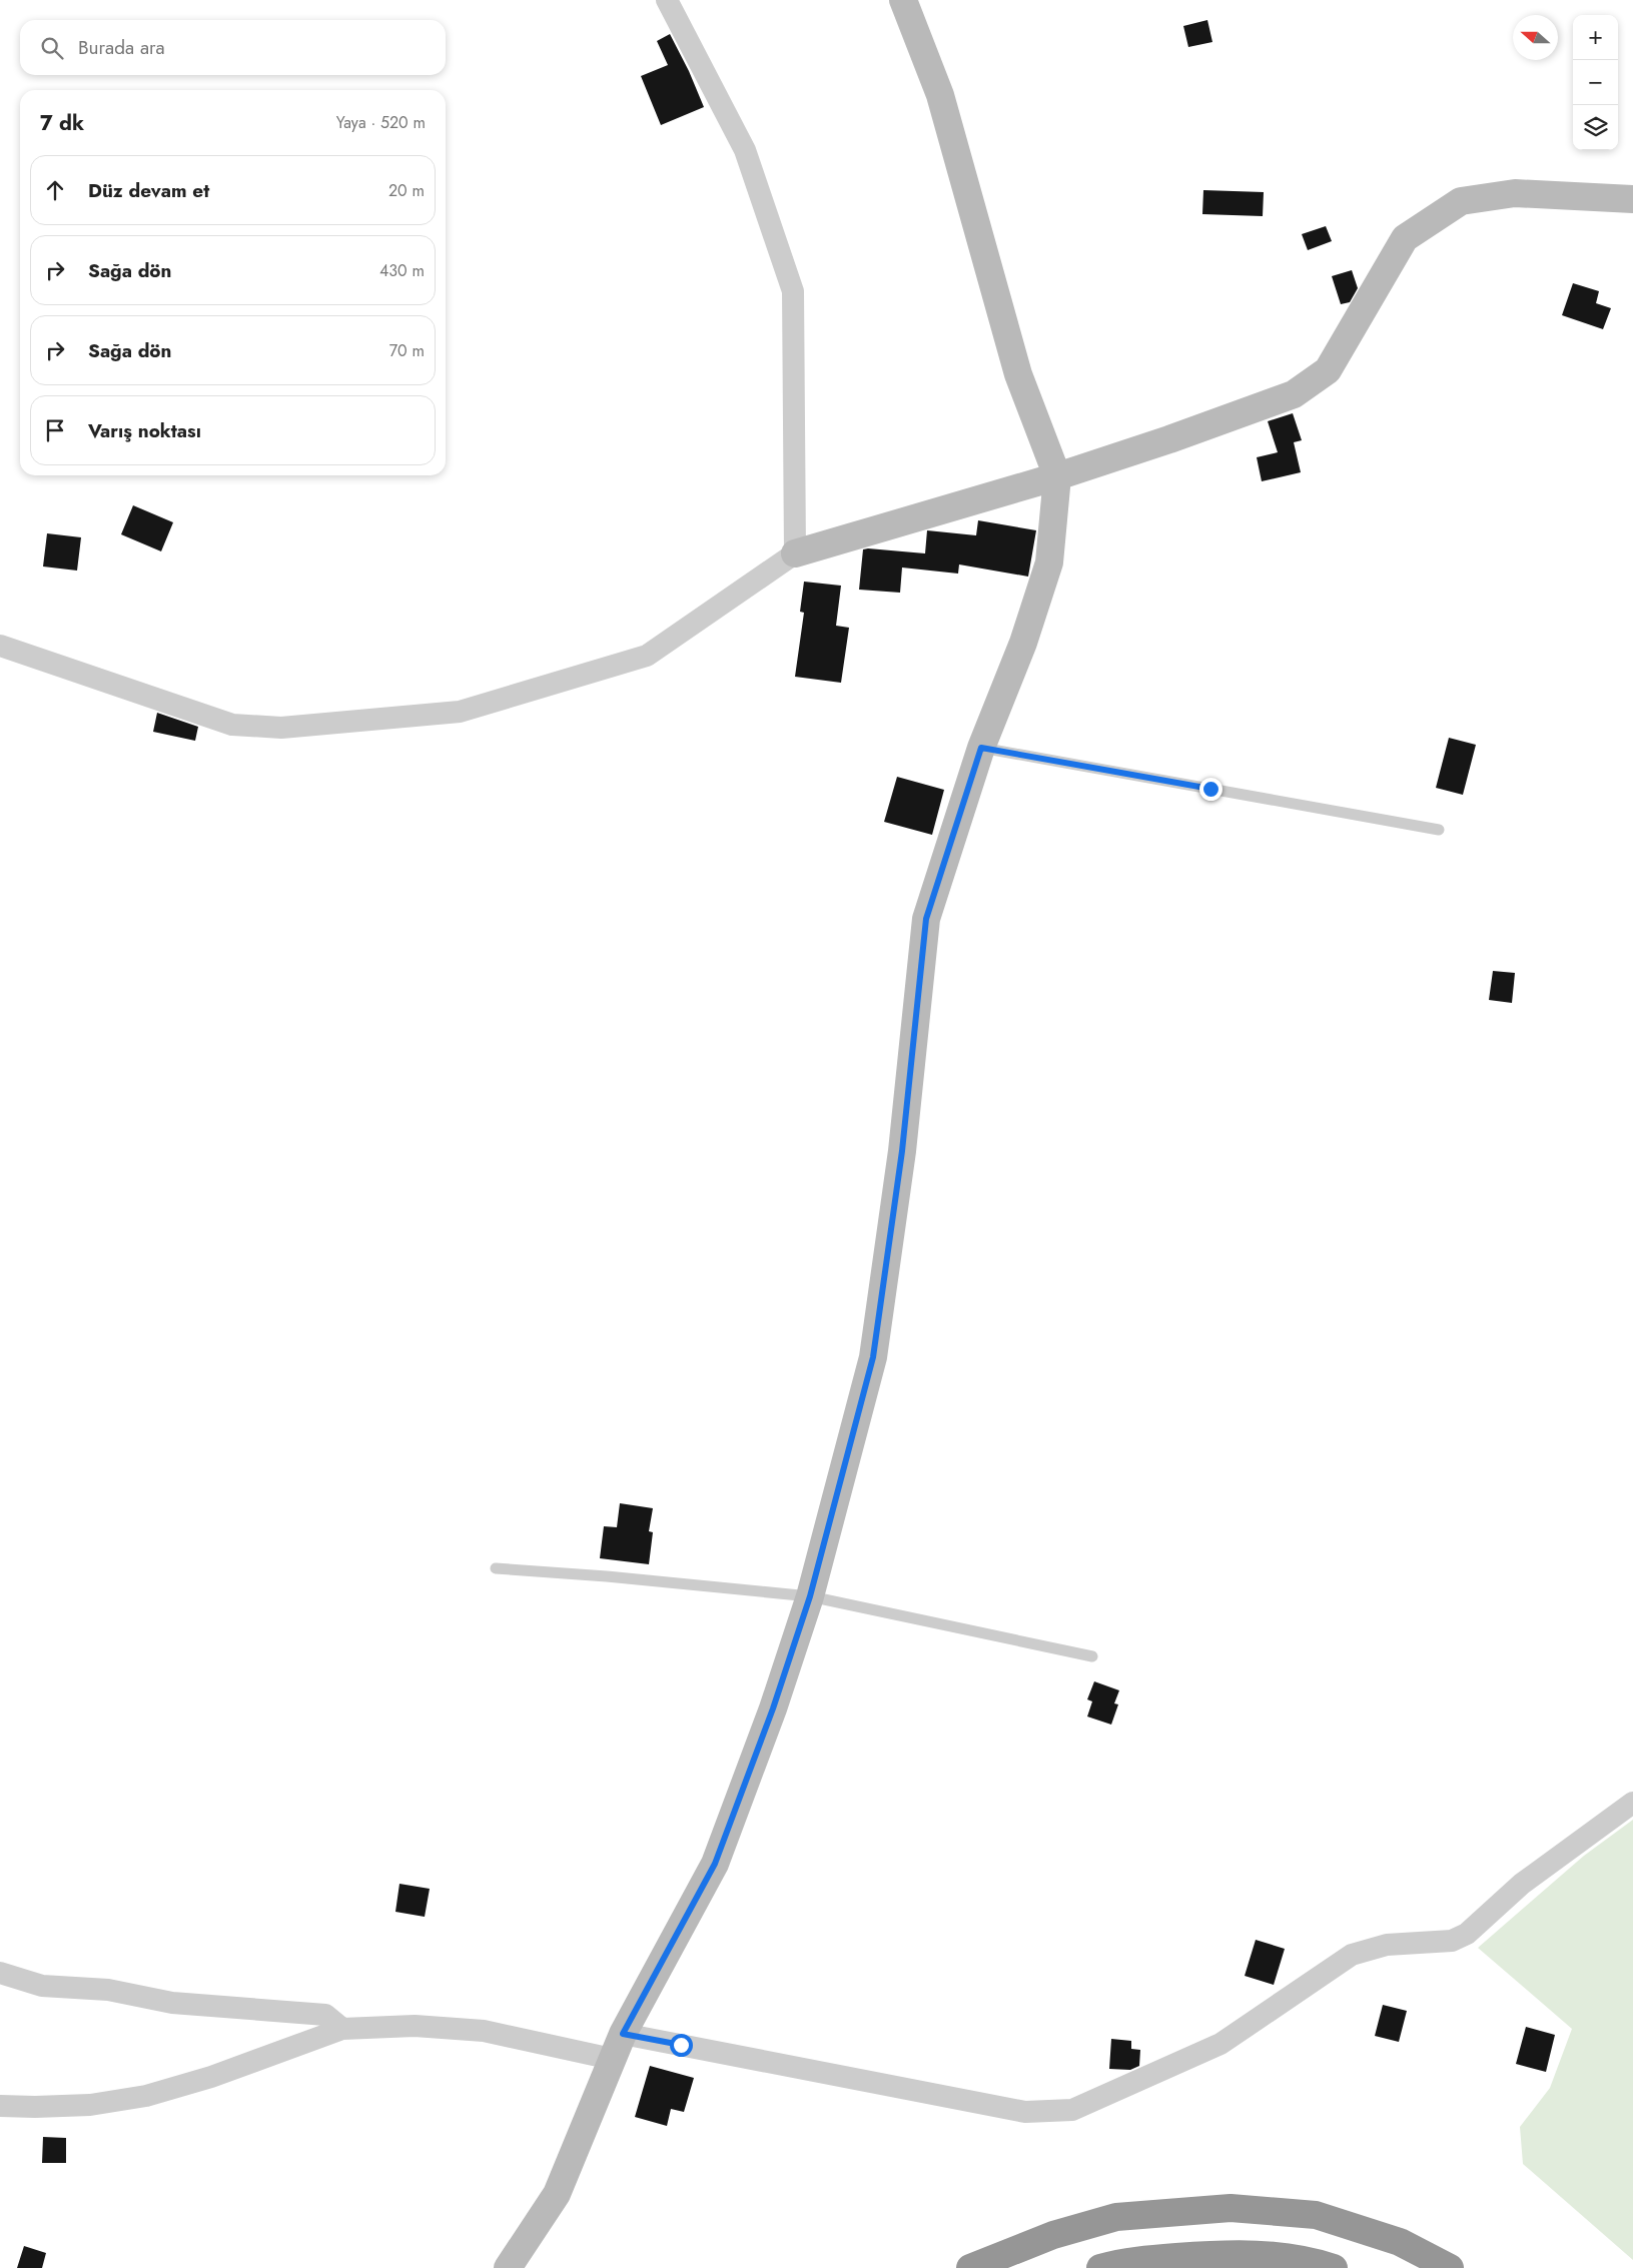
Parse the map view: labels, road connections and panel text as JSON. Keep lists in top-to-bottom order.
{
  "north": "left",
  "page": {
    "map_buttons": ["+", "−"],
    "search": "Burada ara",
    "heading": ["7 dk", "Yaya · 520 m"],
    "list": [
      ["Düz devam et", "20 m"],
      ["Sağa dön", "430 m"],
      ["Sağa dön", "70 m"],
      "Varış noktası"
    ]
  }
}
